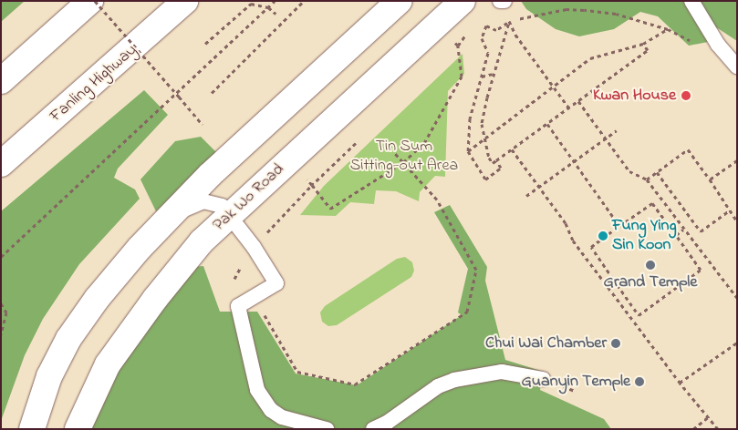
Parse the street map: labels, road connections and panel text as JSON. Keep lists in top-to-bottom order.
{
  "streets": {
    "main road": ["Fanling Highway", "Pak Wo Road"]
  },
  "parks": ["Tin Sum Sitting-out Area"],
  "places": [
    "Kwan House",
    "Fung Ying Sin Koon",
    "Grand Temple",
    "Chui Wai Chamber",
    "Guanyin Temple"
  ]
}
